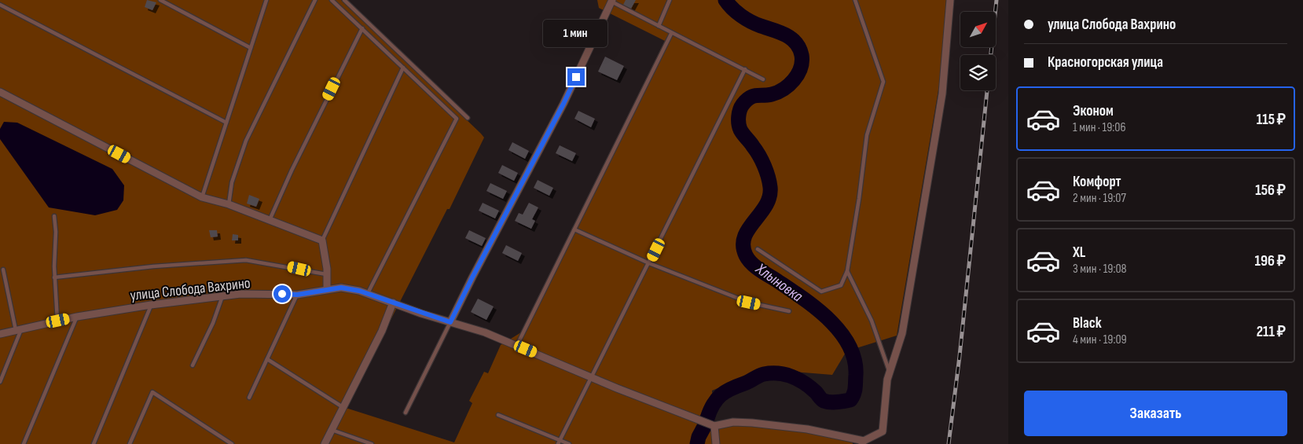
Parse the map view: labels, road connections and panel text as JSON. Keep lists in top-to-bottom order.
{
  "streets": {
    "street": ["улица Слобода Вахрино"]
  },
  "water": ["Хлыновка"],
  "north": "top right",
  "page": {
    "banner": ["улица Слобода Вахрино", "Красногорская улица"],
    "bubble": "1 мин",
    "list": [
      {
        "name": "Эконом",
        "note": "1 мин · 19:06",
        "value": "115 ₽"
      },
      {
        "name": "Комфорт",
        "note": "2 мин · 19:07",
        "value": "156 ₽"
      },
      {
        "name": "XL",
        "note": "3 мин · 19:08",
        "value": "196 ₽"
      },
      {
        "name": "Black",
        "note": "4 мин · 19:09",
        "value": "211 ₽"
      }
    ],
    "buttons": "Заказать"
  }
}
